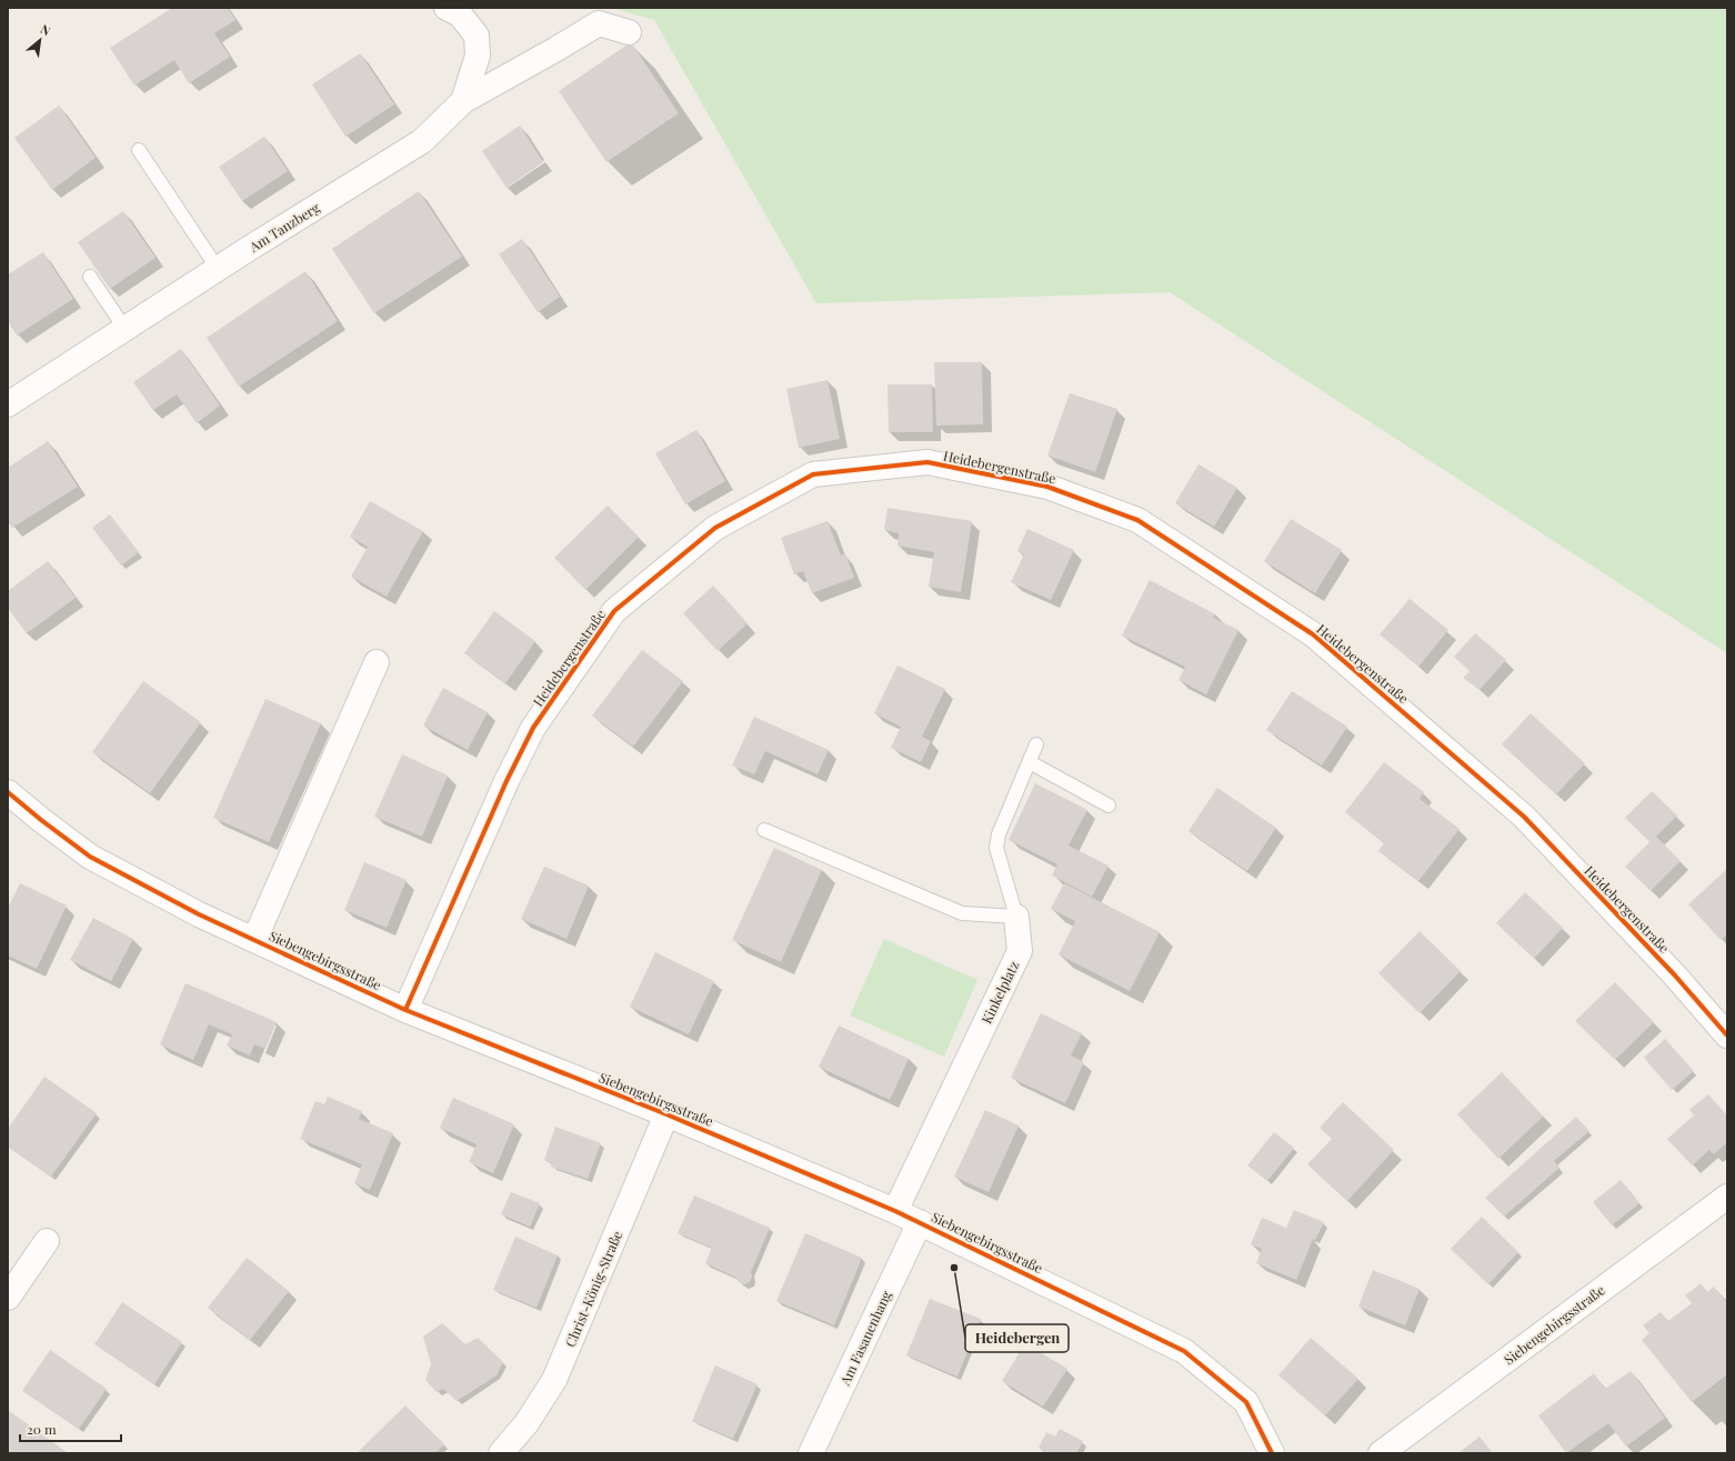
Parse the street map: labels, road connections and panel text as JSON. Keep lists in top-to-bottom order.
{
  "streets": {
    "street": [
      "Am Tanzberg",
      "Heidebergenstraße",
      "Siebengebirgsstraße",
      "Kinkelplatz",
      "Christ-König-Straße",
      "Am Fasanenhang"
    ]
  },
  "crossings": [
    ["Heidebergenstraße", "Siebengebirgsstraße"],
    ["Siebengebirgsstraße", "Kinkelplatz"],
    ["Siebengebirgsstraße", "Christ-König-Straße"],
    ["Siebengebirgsstraße", "Am Fasanenhang"]
  ],
  "places": ["Heidebergen"],
  "scale_bar": "20 m",
  "north": "top right"
}
